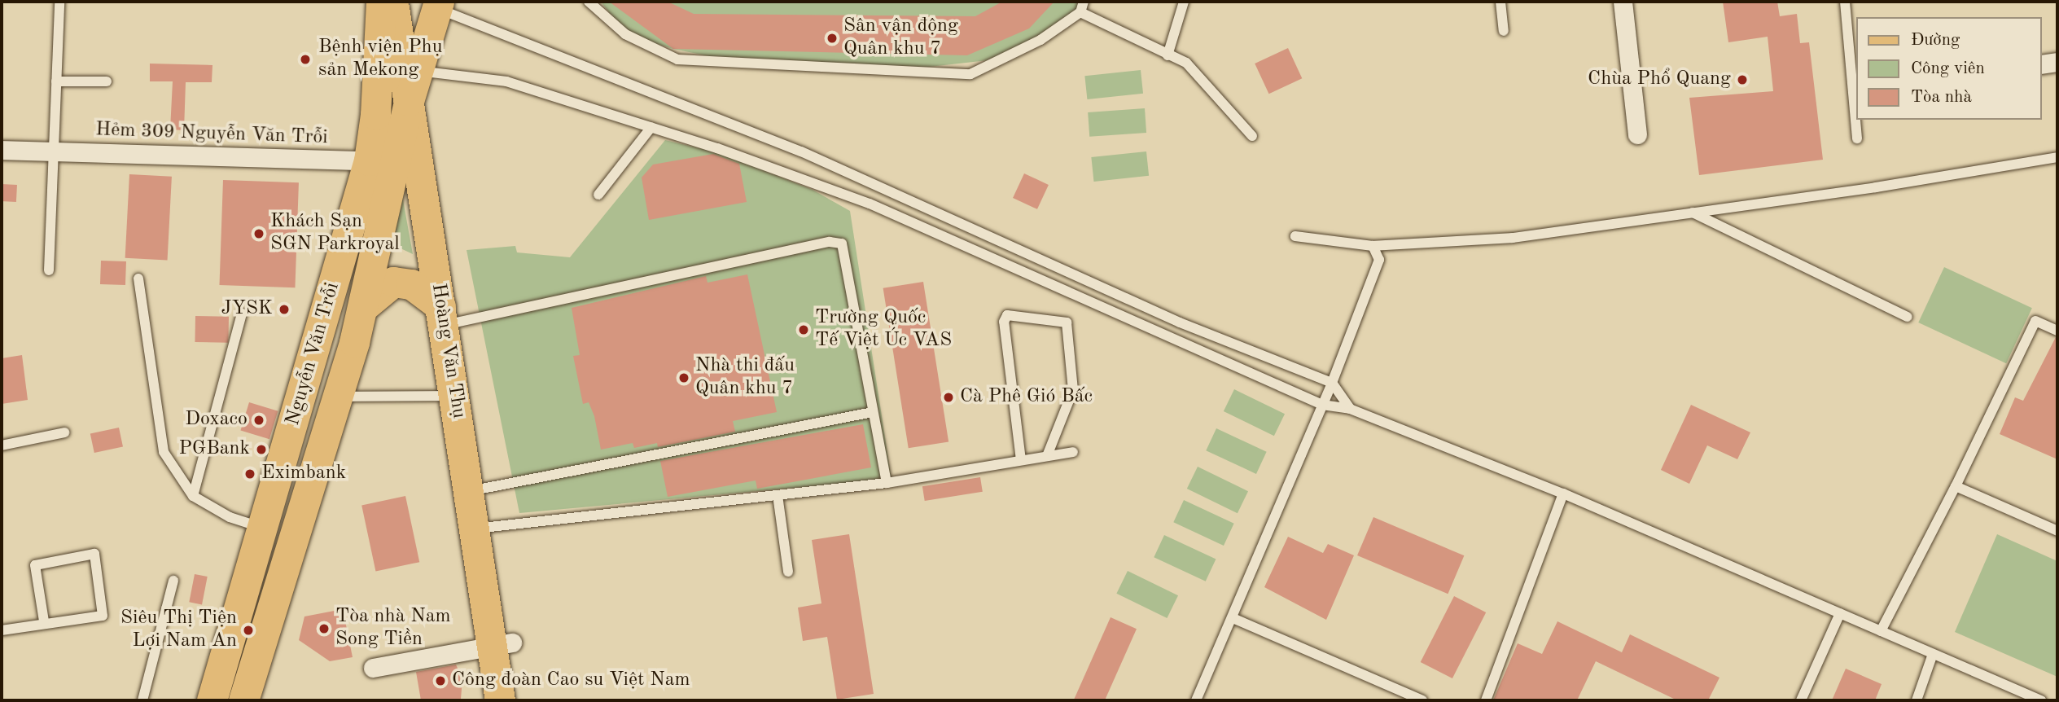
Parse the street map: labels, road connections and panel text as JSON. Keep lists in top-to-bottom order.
{
  "streets": {
    "main road": ["Hoàng Văn Thụ", "Nguyễn Văn Trỗi"],
    "street": ["Hẻm 309 Nguyễn Văn Trỗi"]
  },
  "crossings": [
    ["Hẻm 309 Nguyễn Văn Trỗi", "Nguyễn Văn Trỗi"],
    ["Hoàng Văn Thụ", "Nguyễn Văn Trỗi"]
  ],
  "places": [
    "Sân vận động Quân khu 7",
    "Bệnh viện Phụ sản Mekong",
    "Chùa Phổ Quang",
    "Khách Sạn SGN Parkroyal",
    "JYSK",
    "Trường Quốc Tế Việt Úc VAS",
    "Nhà thi đấu Quân khu 7",
    "Cà Phê Gió Bấc",
    "Doxaco",
    "PGBank",
    "Eximbank",
    "Tòa nhà Nam Song Tiền",
    "Siêu Thị Tiện Lợi Nam An",
    "Công đoàn Cao su Việt Nam"
  ],
  "legend": ["Đường", "Công viên", "Tòa nhà"]
}
